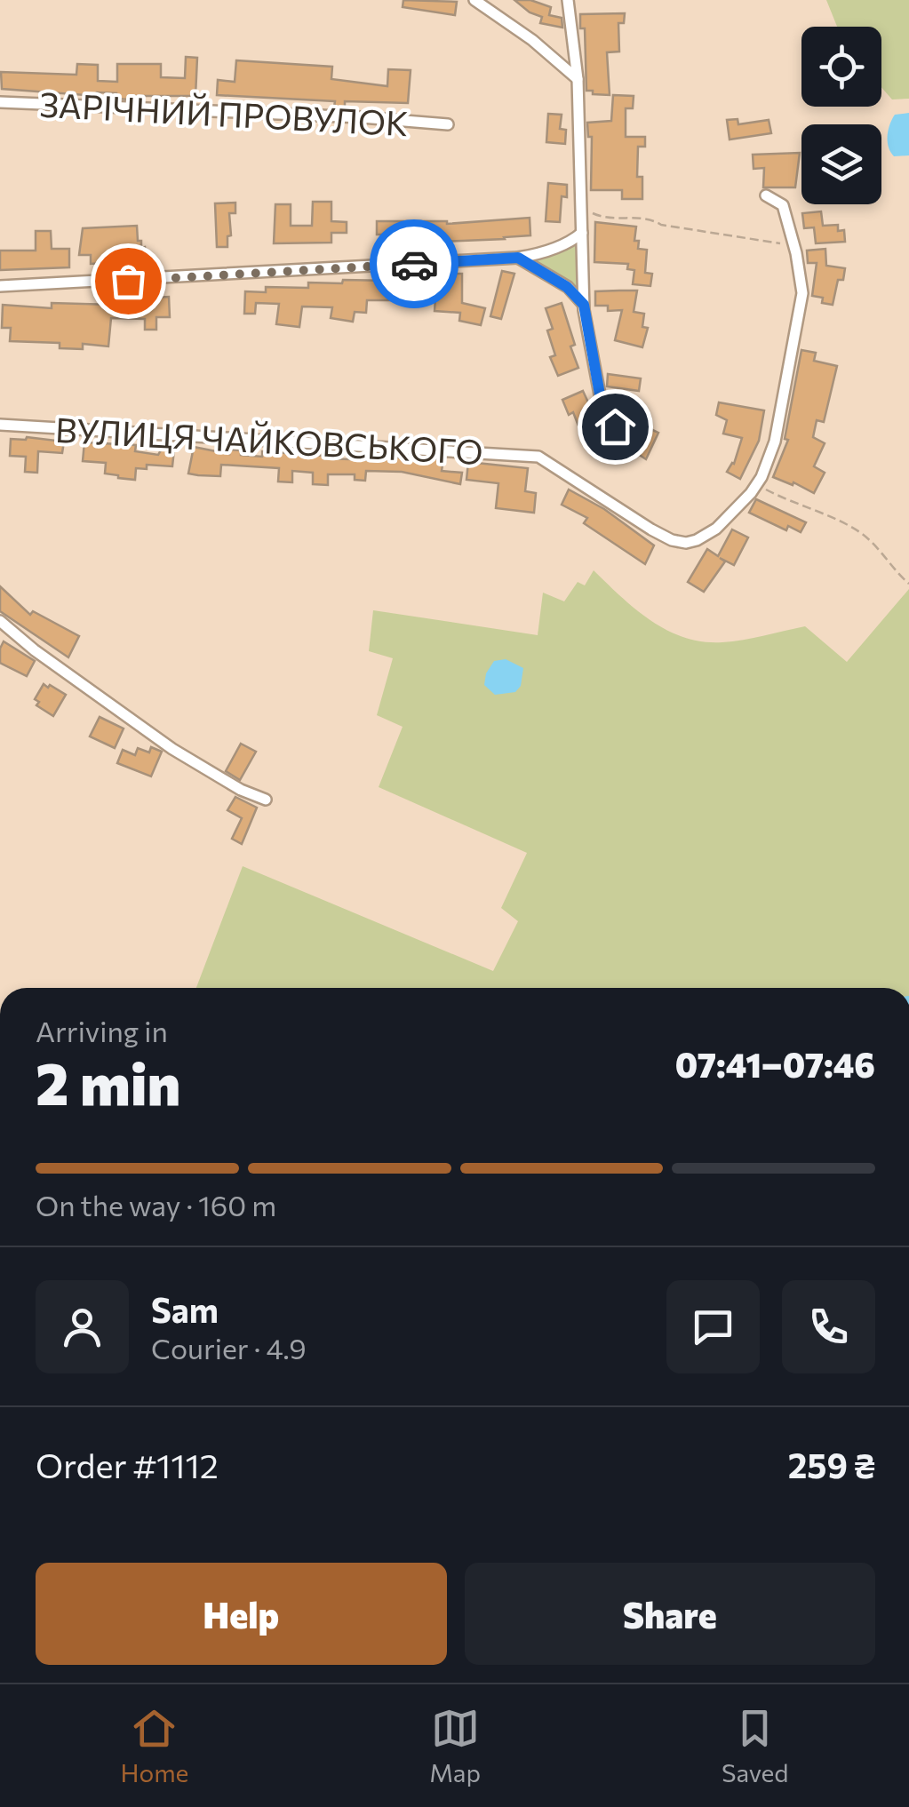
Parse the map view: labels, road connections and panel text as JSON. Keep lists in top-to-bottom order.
{
  "streets": {
    "street": ["ЗАРІЧНИЙ ПРОВУЛОК", "ВУЛИЦЯ ЧАЙКОВСЬКОГО"]
  },
  "page": {
    "heading": ["2 min", "Arriving in", "07:41–07:46"],
    "panel": [
      "Sam",
      "Courier · 4.9",
      "Order #1112",
      "259 ₴"
    ],
    "bar": "On the way · 160 m",
    "buttons": ["Help", "Share"],
    "tabs": ["Home", "Map", "Saved"]
  }
}
